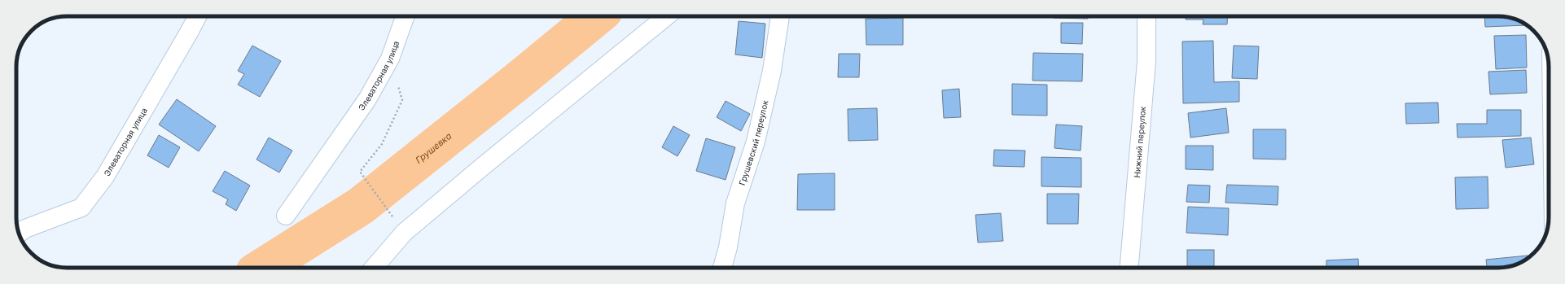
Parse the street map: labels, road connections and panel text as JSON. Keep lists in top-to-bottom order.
{
  "streets": {
    "street": ["Элеваторная улица", "Грушевский переулок", "Нижний переулок"]
  },
  "water": ["Грушевка"]
}
